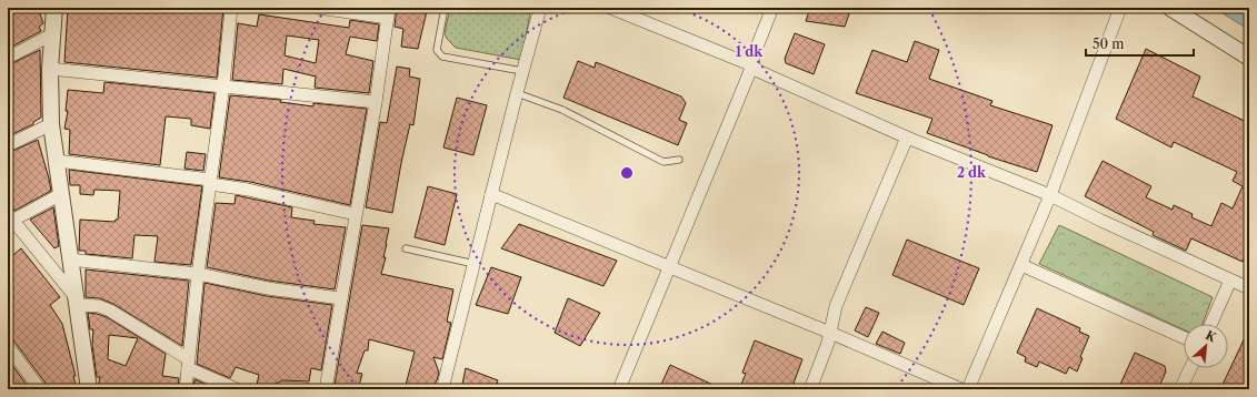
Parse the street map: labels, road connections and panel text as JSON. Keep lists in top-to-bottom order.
{
  "scale_bar": "50 m",
  "north": "top right",
  "rings": ["1 dk", "2 dk"]
}
